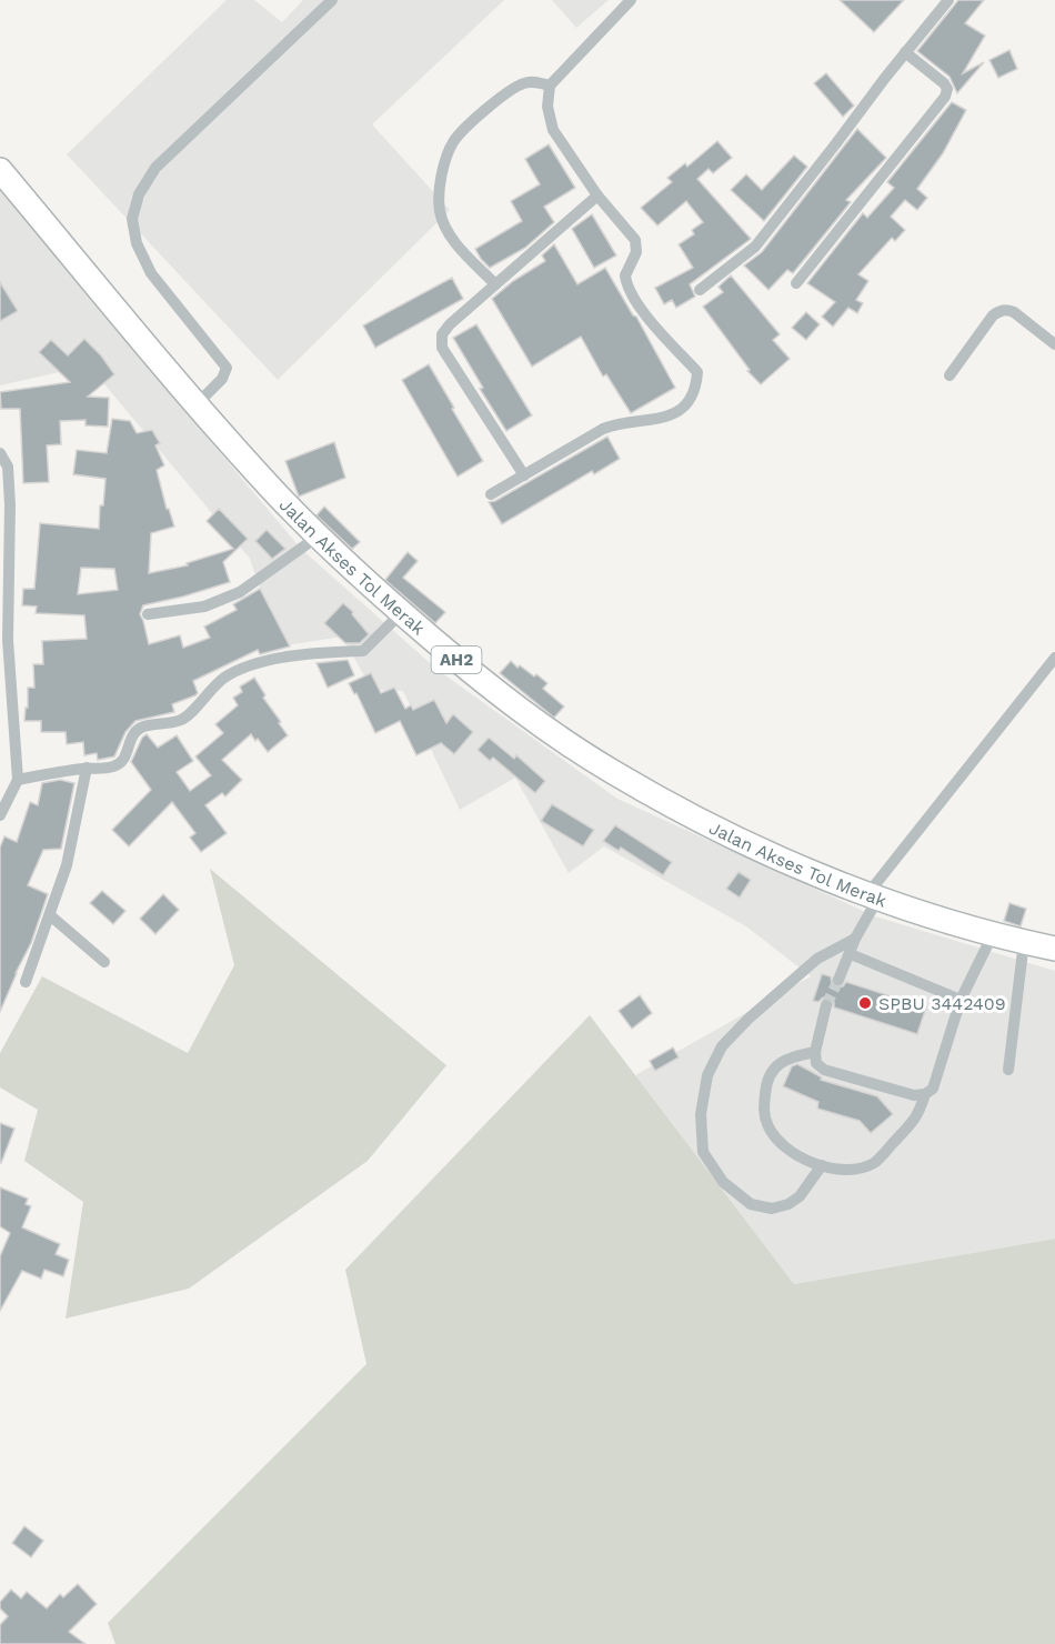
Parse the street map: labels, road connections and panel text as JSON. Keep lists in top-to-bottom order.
{
  "streets": {
    "highway": ["Jalan Akses Tol Merak", "AH2"]
  },
  "places": ["SPBU 3442409"]
}
